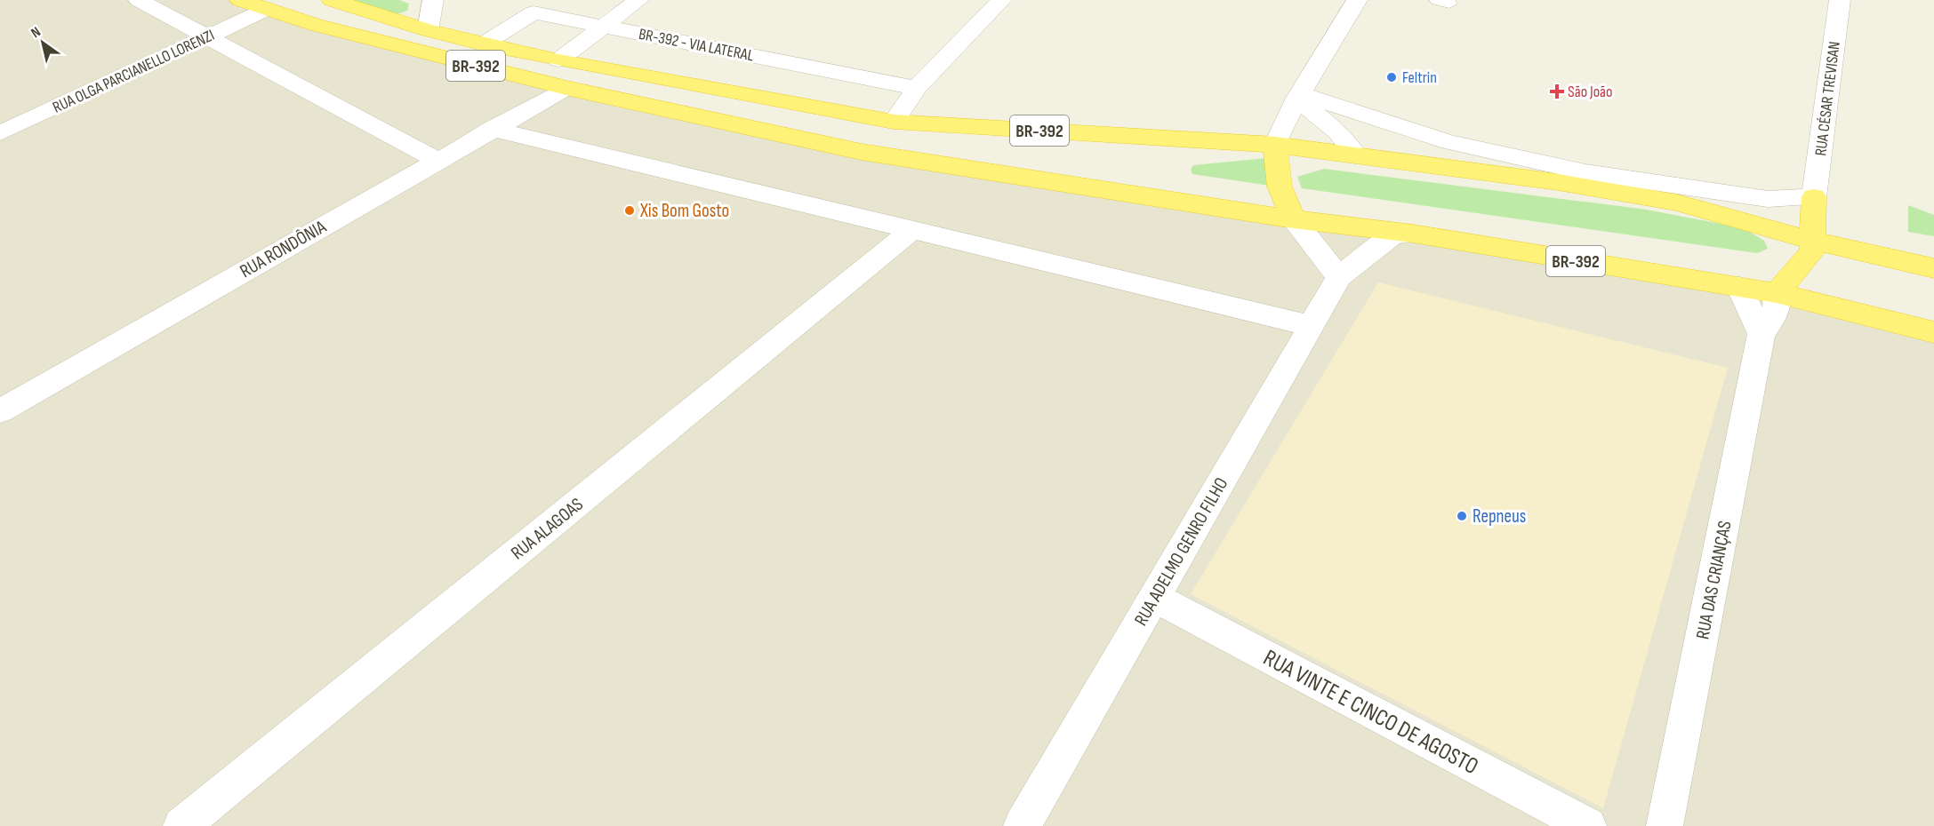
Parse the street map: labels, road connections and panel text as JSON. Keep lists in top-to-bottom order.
{
  "streets": {
    "highway": ["BR-392"],
    "street": [
      "BR-392 - VIA LATERAL",
      "RUA OLGA PARCIANELLO LORENZI",
      "RUA CÉSAR TREVISAN",
      "RUA RONDÔNIA",
      "RUA ALAGOAS",
      "RUA ADELMO GENRO FILHO",
      "RUA DAS CRIANÇAS",
      "RUA VINTE E CINCO DE AGOSTO"
    ]
  },
  "crossings": [
    ["BR-392 - VIA LATERAL", "BR-392"],
    ["BR-392", "RUA OLGA PARCIANELLO LORENZI"],
    ["BR-392", "RUA RONDÔNIA"],
    ["BR-392", "RUA ADELMO GENRO FILHO"],
    ["BR-392", "RUA DAS CRIANÇAS"],
    ["RUA ADELMO GENRO FILHO", "RUA VINTE E CINCO DE AGOSTO"]
  ],
  "places": {
    "other": ["Feltrin", "Xis Bom Gosto", "Repneus"],
    "health": ["São João"]
  },
  "north": "top left"
}
